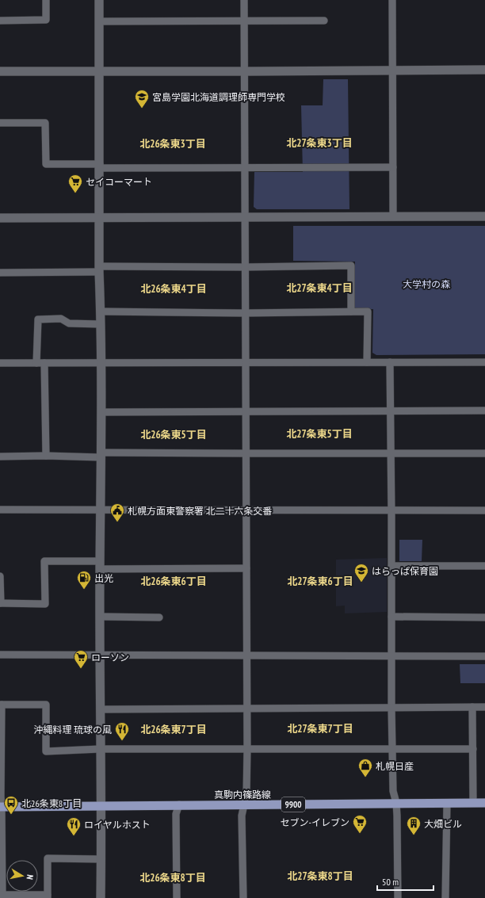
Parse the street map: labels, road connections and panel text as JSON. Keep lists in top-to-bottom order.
{
  "streets": {
    "main road": ["真駒内篠路線", "9900"]
  },
  "districts": [
    "北27条東3丁目",
    "北26条東3丁目",
    "北27条東4丁目",
    "北26条東4丁目",
    "北27条東5丁目",
    "北26条東5丁目",
    "北26条東6丁目",
    "北27条東6丁目",
    "北27条東7丁目",
    "北26条東7丁目",
    "北27条東8丁目",
    "北26条東8丁目"
  ],
  "parks": ["大学村の森"],
  "places": {
    "school or university": ["宮島学園北海道調理師専門学校", "はらっぱ保育園"],
    "supermarket": ["セイコーマート", "ローソン", "セブン-イレブン"],
    "public building": ["札幌方面東警察署 北二十六条交番"],
    "fuel station": ["出光"],
    "restaurant": ["沖縄料理 琉球の風", "ロイヤルホスト"],
    "shop": ["札幌日産"],
    "bus stop": ["北26条東8丁目"],
    "building": ["大畑ビル"]
  },
  "scale_bar": "50 m",
  "north": "right"
}
